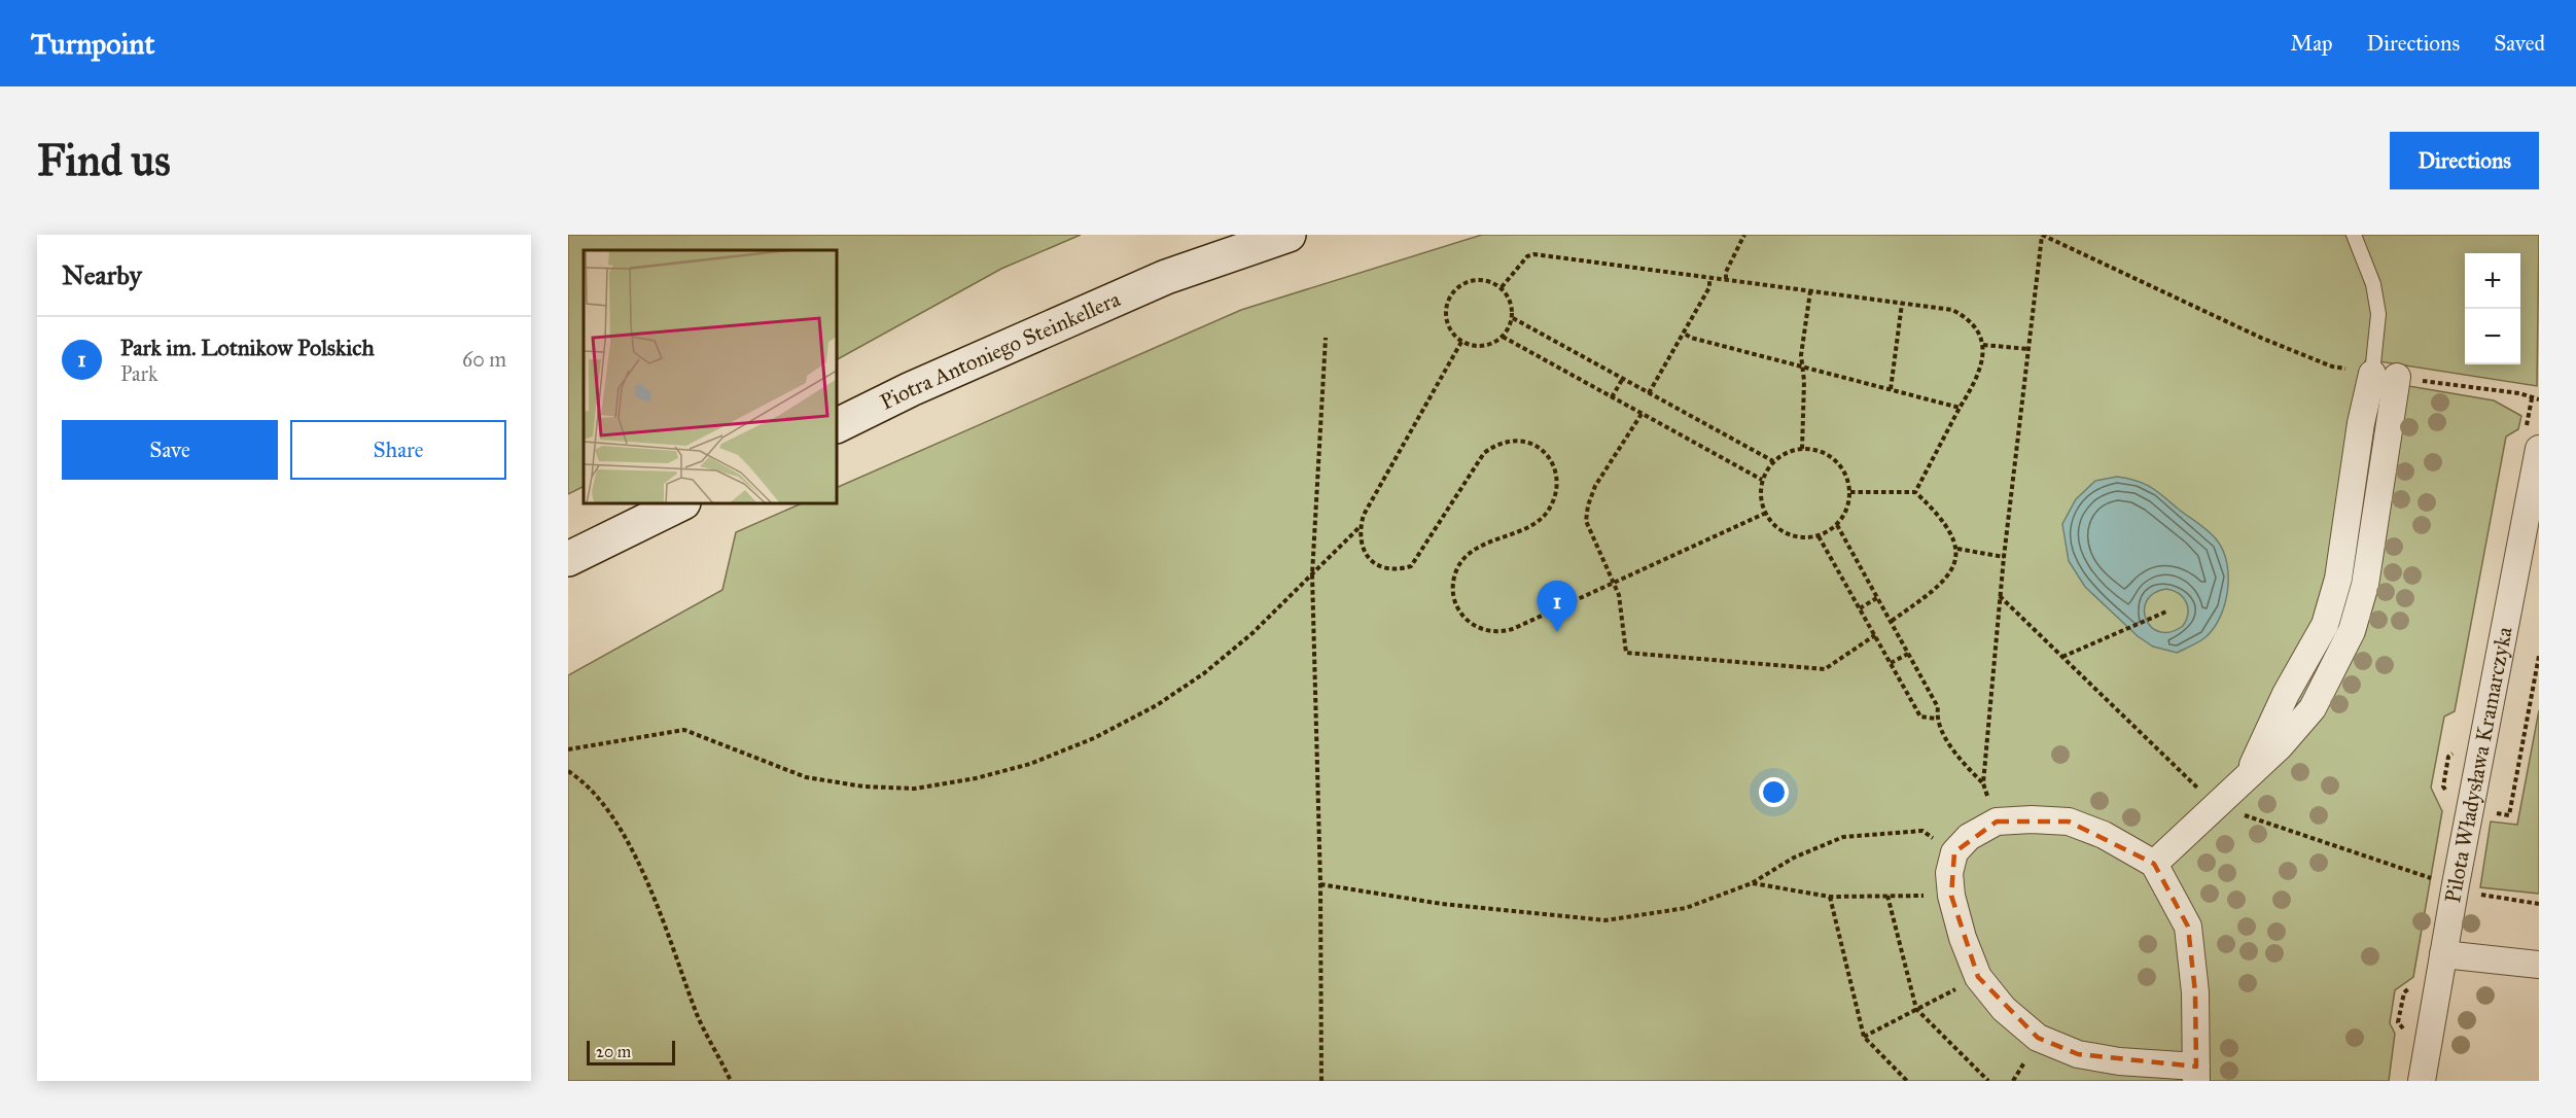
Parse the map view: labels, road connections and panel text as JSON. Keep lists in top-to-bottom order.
{
  "streets": {
    "street": ["Piotra Antoniego Steinkellera", "Pilota Władysława Kramarczyka"]
  },
  "scale_bar": "20 m",
  "page": {
    "header": "Turnpoint",
    "nav": ["Map", "Directions", "Saved"],
    "buttons": [
      "Directions",
      ["Save", "Share"]
    ],
    "title": "Find us",
    "heading": "Nearby",
    "map_buttons": ["+", "−"],
    "list": [
      {
        "mark": "1",
        "name": "Park im. Lotnikow Polskich",
        "note": "Park",
        "value": "60 m"
      }
    ],
    "pins": "1",
    "scale": "20 m"
  }
}
